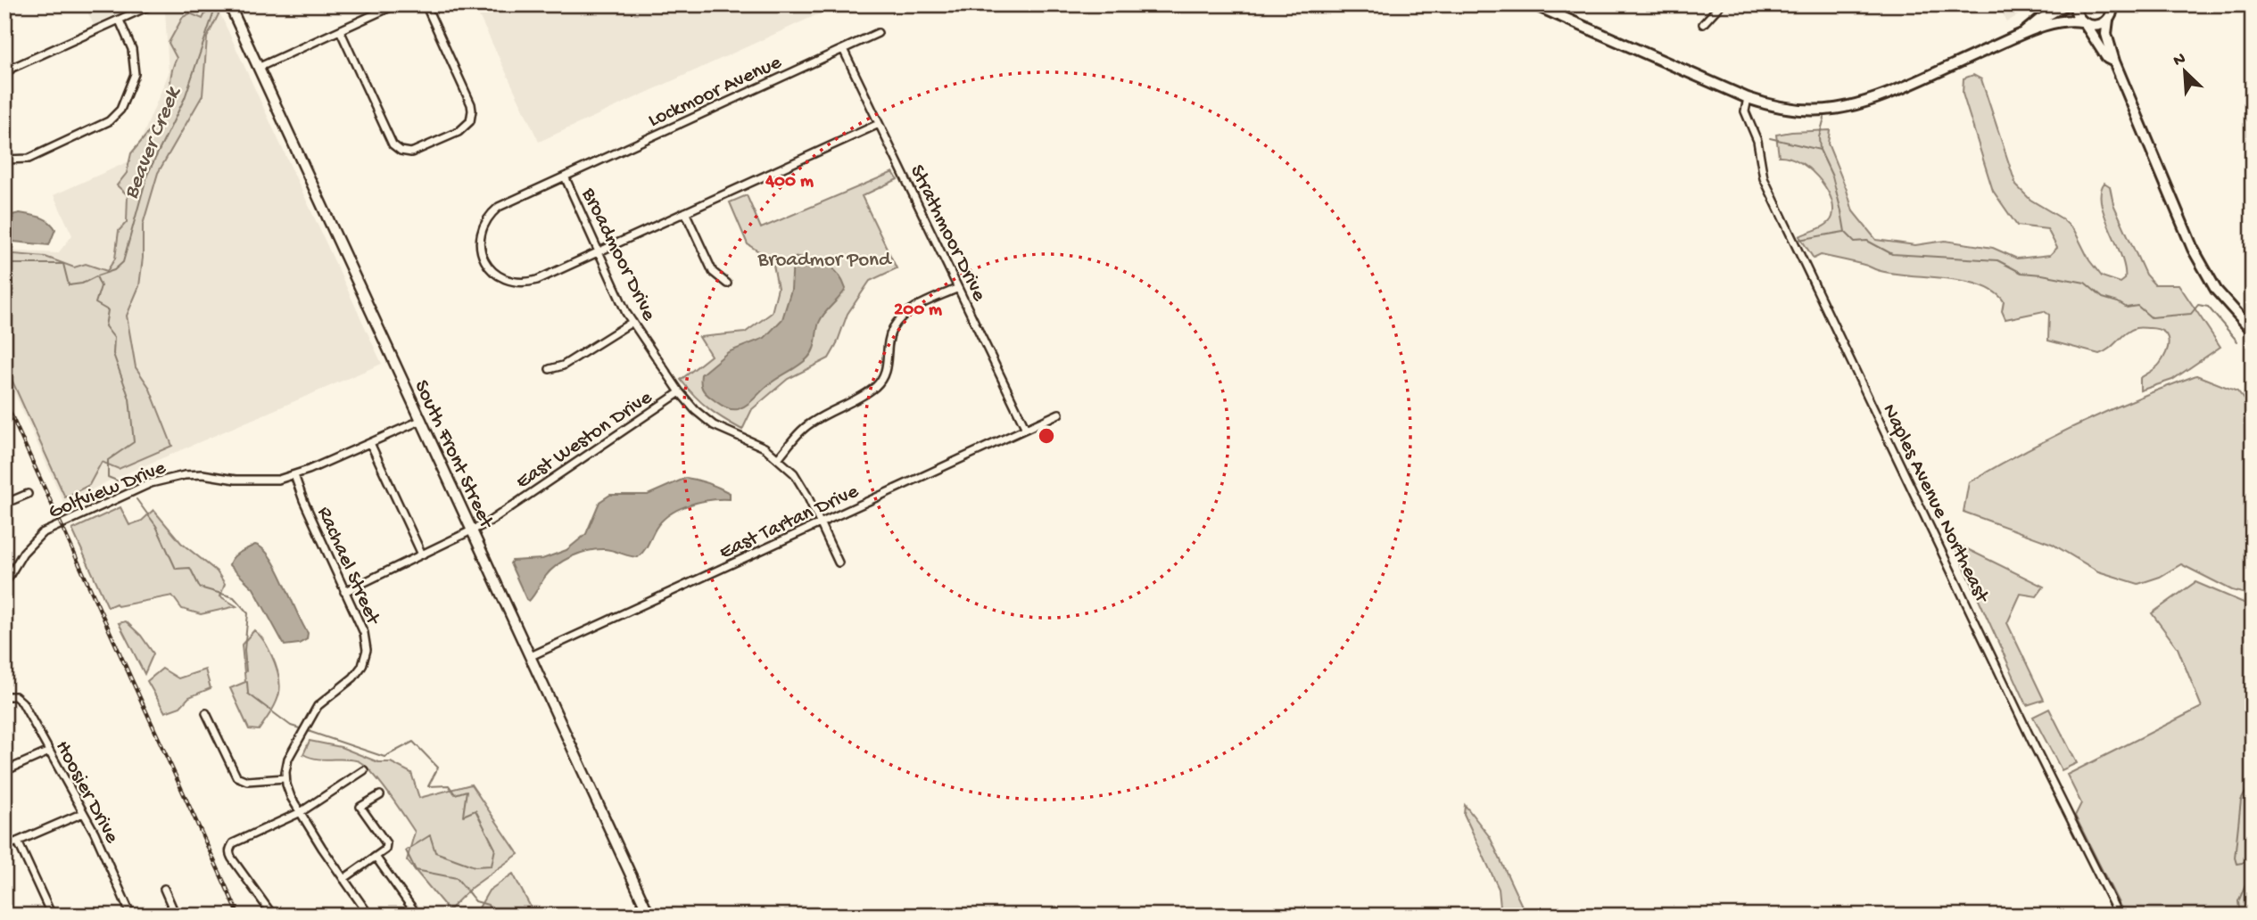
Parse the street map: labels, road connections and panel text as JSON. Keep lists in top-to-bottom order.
{
  "streets": {
    "street": [
      "Lockmoor Avenue",
      "Strathmoor Drive",
      "Broadmoor Drive",
      "East Weston Drive",
      "South Front Street",
      "Golfview Drive",
      "Naples Avenue Northeast",
      "East Tartan Drive",
      "Rachael Street",
      "Hoosier Drive"
    ]
  },
  "crossings": [
    ["Lockmoor Avenue", "Strathmoor Drive"],
    ["Lockmoor Avenue", "Broadmoor Drive"],
    ["Strathmoor Drive", "East Tartan Drive"],
    ["Broadmoor Drive", "East Weston Drive"],
    ["Broadmoor Drive", "East Tartan Drive"],
    ["East Weston Drive", "South Front Street"],
    ["East Weston Drive", "Rachael Street"],
    ["South Front Street", "Golfview Drive"],
    ["South Front Street", "East Tartan Drive"],
    ["Golfview Drive", "Rachael Street"]
  ],
  "water": ["Beaver Creek"],
  "parks": ["Broadmor Pond"],
  "north": "top left",
  "rings": ["400 m", "200 m"]
}
